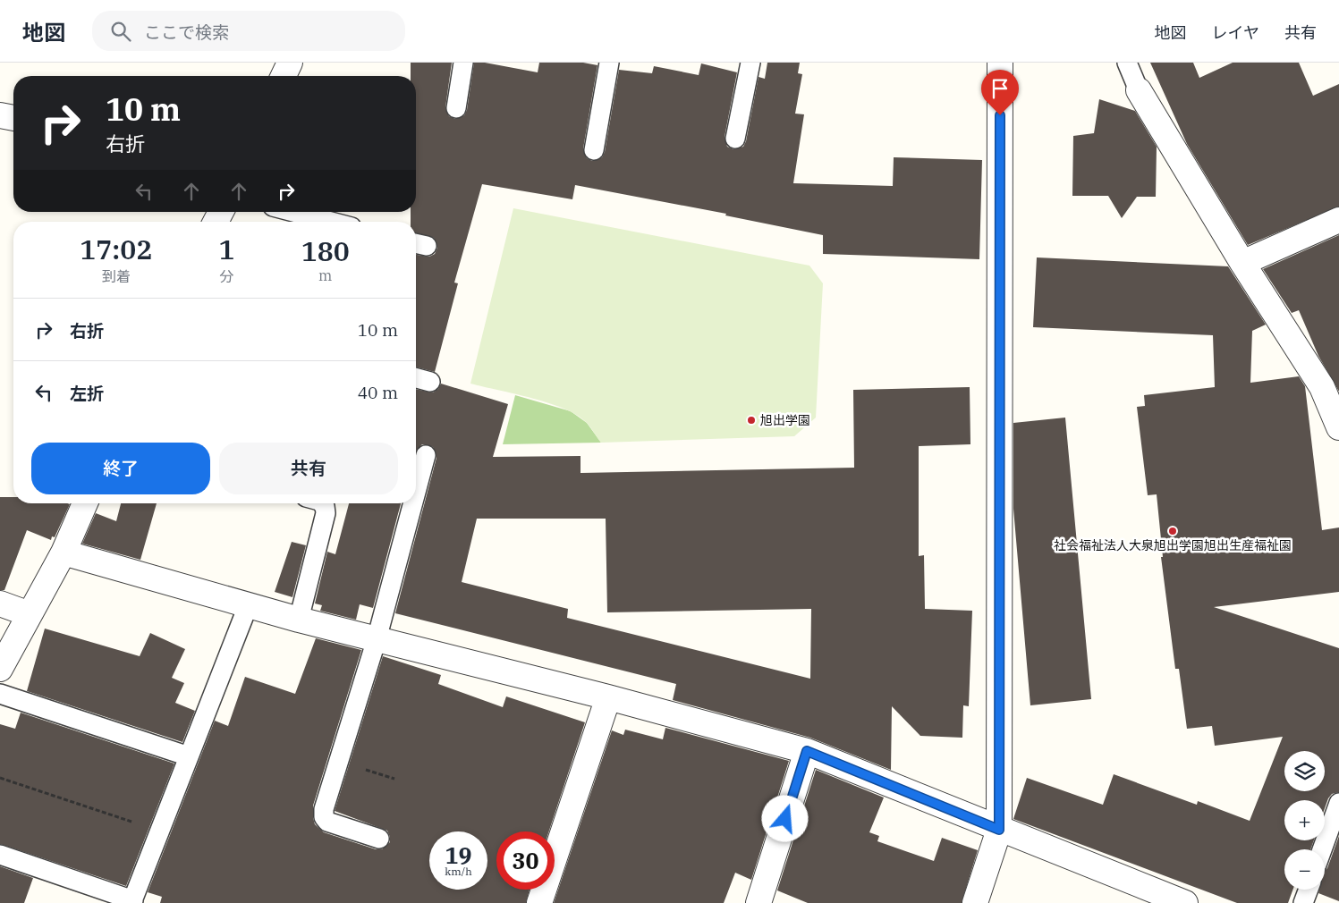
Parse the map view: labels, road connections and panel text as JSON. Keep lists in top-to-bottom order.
{
  "places": ["旭出学園", "社会福祉法人大泉旭出学園旭出生産福祉園"],
  "page": {
    "header": "地図",
    "search": "ここで検索",
    "nav": ["地図", "レイヤ", "共有"],
    "turn": ["10 m", "右折"],
    "eta": [
      "17:02",
      "到着",
      "1",
      "分",
      "180",
      "m"
    ],
    "list": [
      {
        "name": "右折",
        "value": "10 m"
      },
      {
        "name": "左折",
        "value": "40 m"
      }
    ],
    "buttons": ["終了", "共有"],
    "map_buttons": ["+", "−"],
    "speed": "19 km/h",
    "limit": "30"
  }
}
